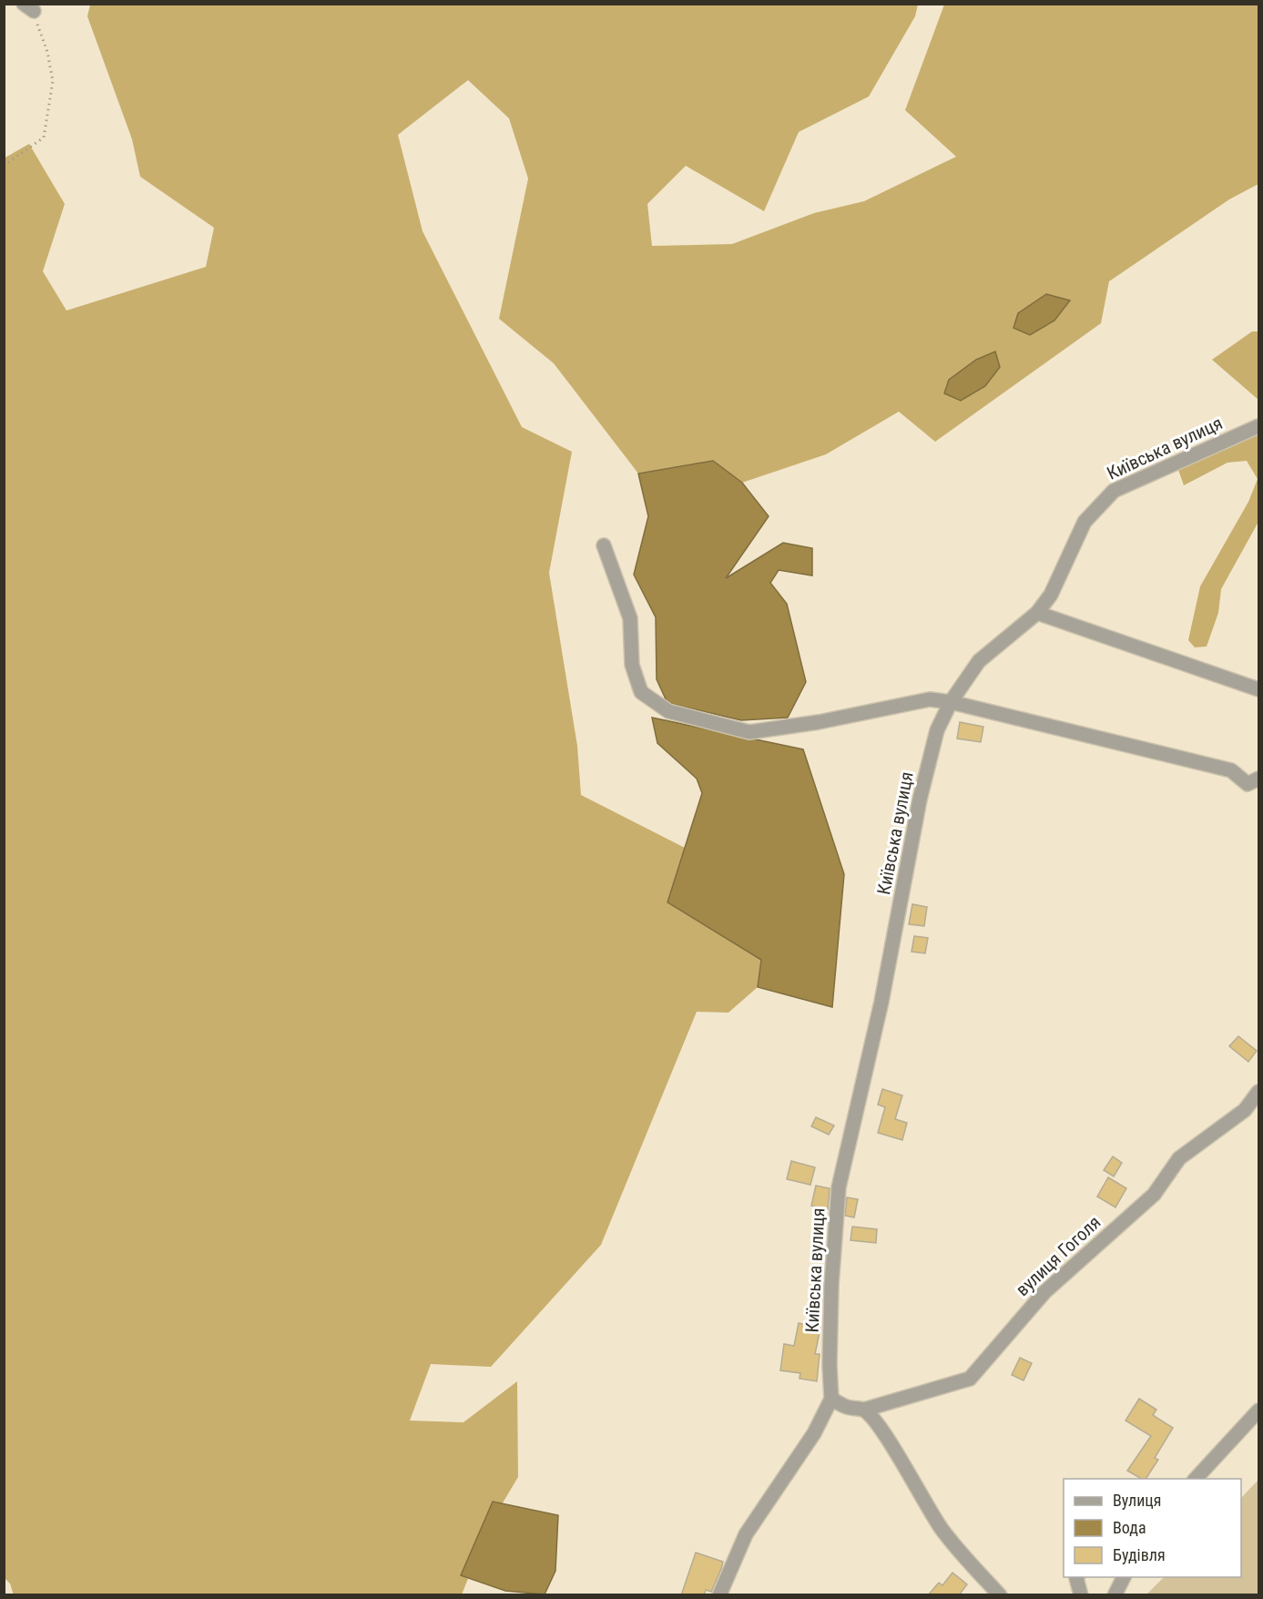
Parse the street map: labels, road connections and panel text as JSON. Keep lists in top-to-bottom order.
{
  "streets": {
    "street": ["Київська вулиця", "вулиця Гоголя"]
  },
  "legend": ["Вулиця", "Вода", "Будівля"]
}
